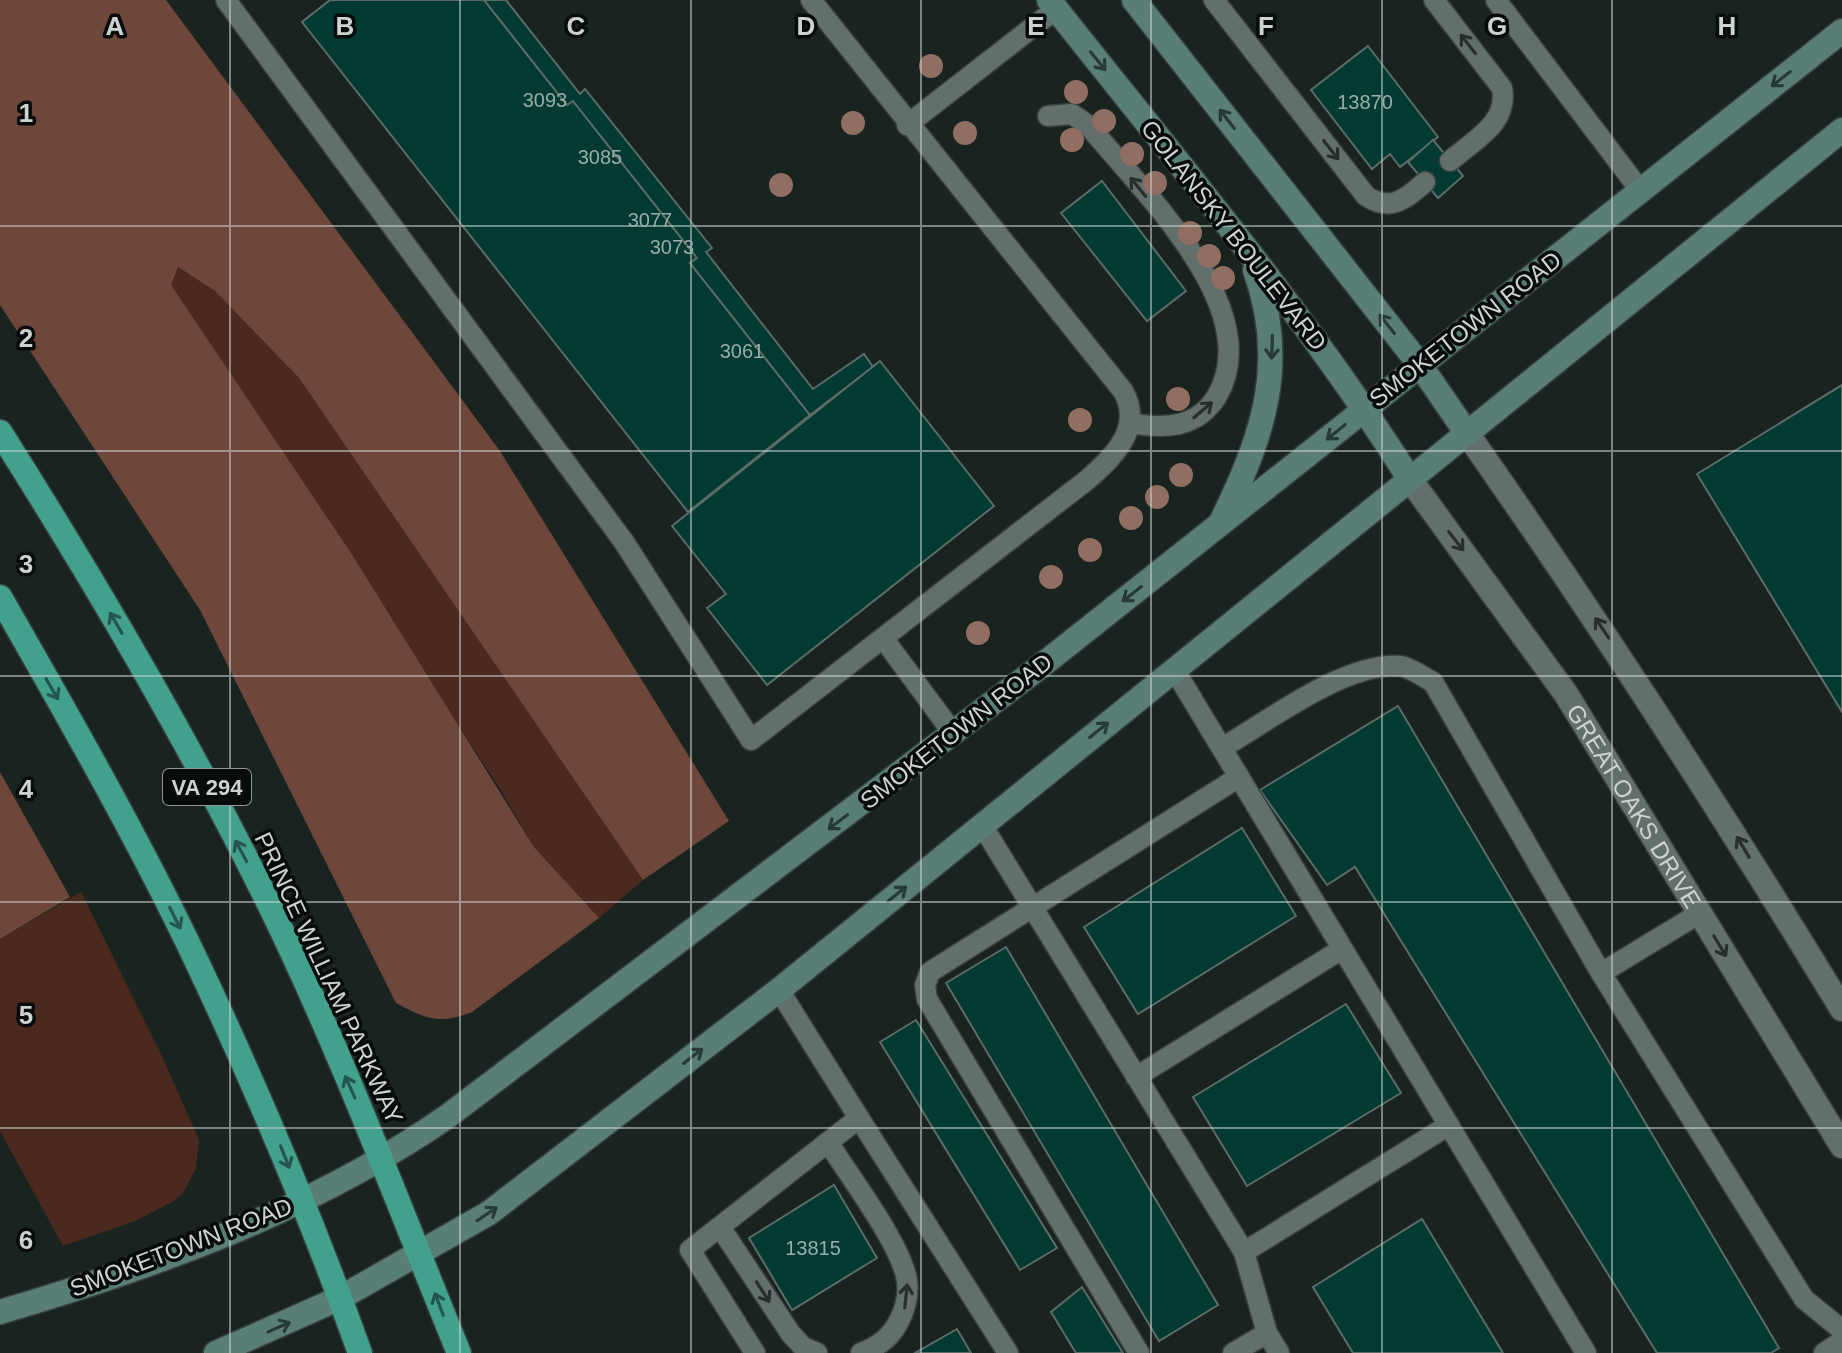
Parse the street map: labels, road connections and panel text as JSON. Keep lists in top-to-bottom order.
{
  "streets": {
    "highway": ["VA 294", "PRINCE WILLIAM PARKWAY"],
    "main road": ["GOLANSKY BOULEVARD", "SMOKETOWN ROAD"],
    "street": ["GREAT OAKS DRIVE"]
  },
  "crossings": [
    ["GOLANSKY BOULEVARD", "SMOKETOWN ROAD"],
    ["GOLANSKY BOULEVARD", "GREAT OAKS DRIVE"],
    ["SMOKETOWN ROAD", "PRINCE WILLIAM PARKWAY"]
  ],
  "house_numbers": [
    "3093",
    "13870",
    "3085",
    "3077",
    "3073",
    "3061",
    "13815"
  ],
  "grid": {
    "columns": [
      "A",
      "B",
      "C",
      "D",
      "E",
      "F",
      "G",
      "H"
    ],
    "rows": [
      "1",
      "2",
      "3",
      "4",
      "5",
      "6"
    ]
  }
}
